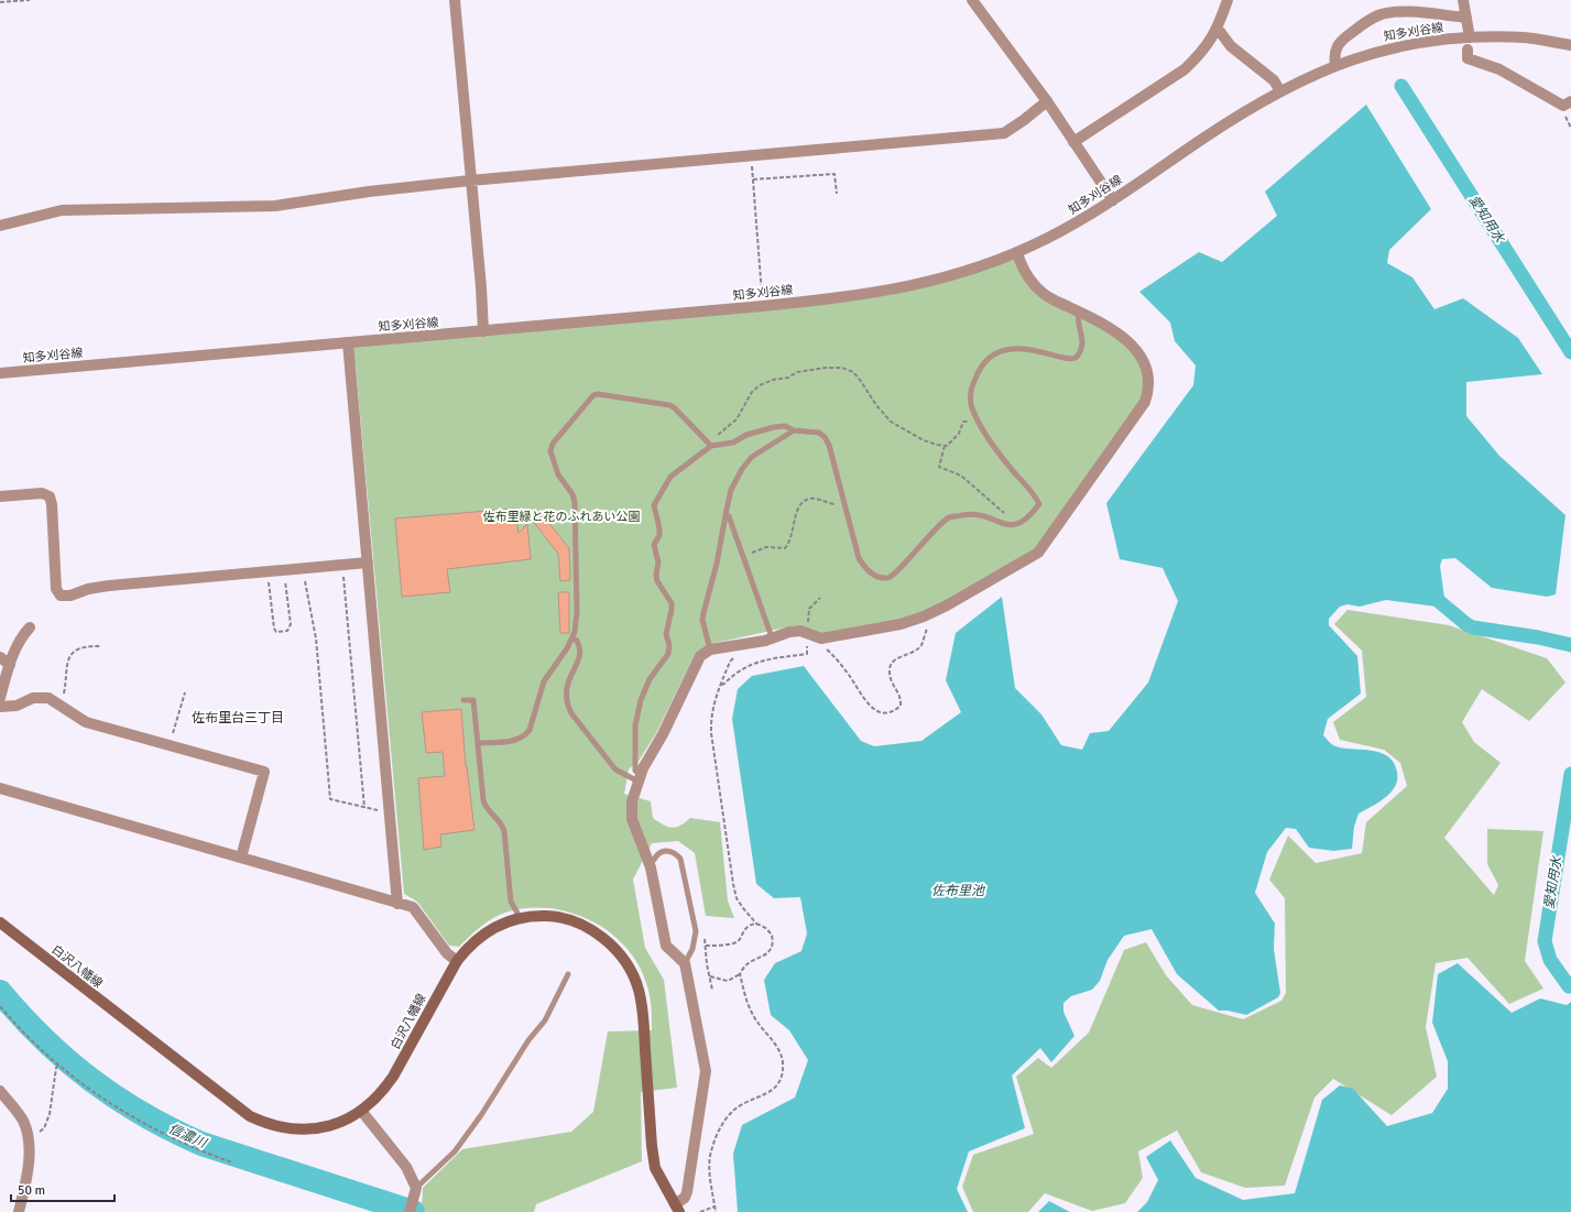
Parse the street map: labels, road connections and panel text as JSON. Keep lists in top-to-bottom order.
{
  "streets": {
    "main road": ["白沢八幡線"],
    "street": ["知多刈谷線"]
  },
  "districts": ["佐布里台三丁目"],
  "water": ["愛知用水", "佐布里池", "信濃川"],
  "parks": ["佐布里緑と花のふれあい公園"],
  "scale_bar": "50 m"
}
